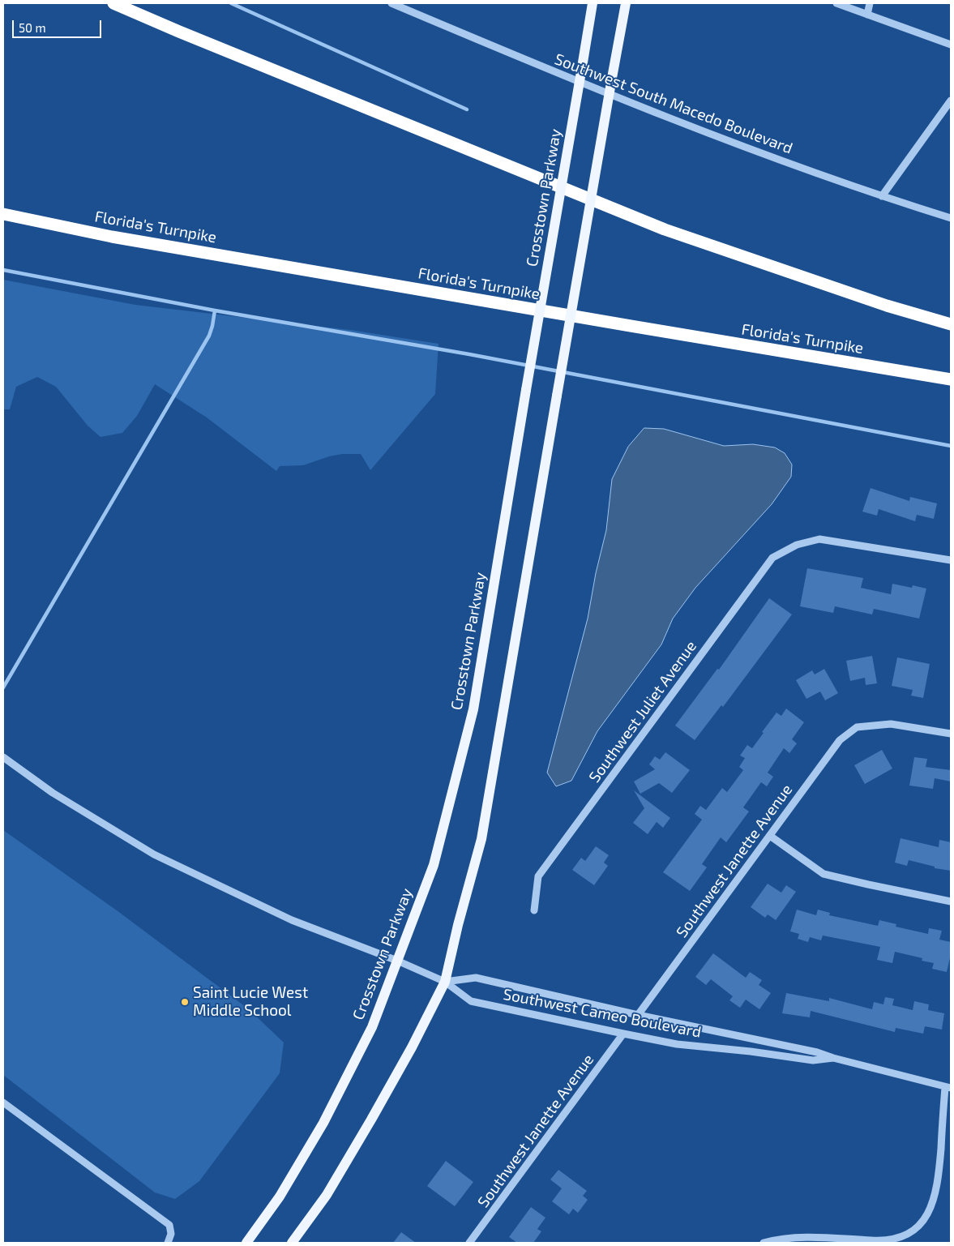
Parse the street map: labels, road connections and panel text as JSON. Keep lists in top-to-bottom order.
{
  "streets": {
    "highway": ["Florida's Turnpike"],
    "main road": ["Crosstown Parkway"],
    "street": [
      "Southwest South Macedo Boulevard",
      "Southwest Juliet Avenue",
      "Southwest Janette Avenue",
      "Southwest Cameo Boulevard"
    ]
  },
  "crossings": [
    ["Crosstown Parkway", "Southwest Cameo Boulevard"],
    ["Southwest Janette Avenue", "Southwest Cameo Boulevard"]
  ],
  "places": ["Saint Lucie West Middle School"],
  "scale_bar": "50 m"
}
